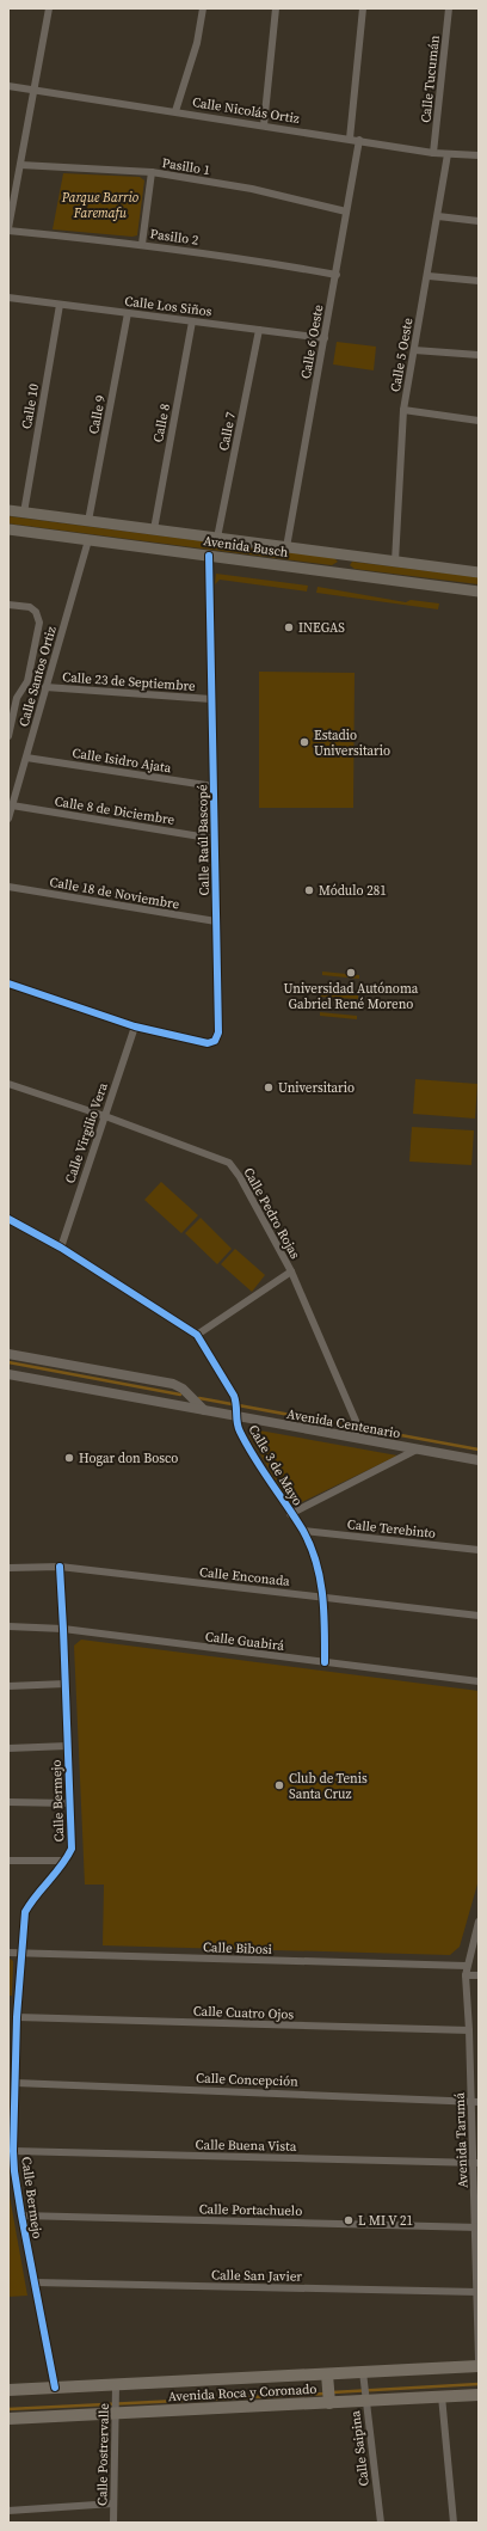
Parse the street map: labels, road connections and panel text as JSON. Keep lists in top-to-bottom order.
{
  "streets": {
    "main road": ["Avenida Busch", "Avenida Roca y Coronado"],
    "street": [
      "Calle Tucumán",
      "Calle Nicolás Ortiz",
      "Pasillo 1",
      "Pasillo 2",
      "Calle Los Siños",
      "Calle 6 Oeste",
      "Calle 5 Oeste",
      "Calle 10",
      "Calle 9",
      "Calle 8",
      "Calle 7",
      "Calle Santos Ortiz",
      "Calle 23 de Septiembre",
      "Calle Isidro Ajata",
      "Calle 8 de Diciembre",
      "Calle Raúl Bascopé",
      "Calle 18 de Noviembre",
      "Calle Virgilio Vera",
      "Calle Pedro Rojas",
      "Avenida Centenario",
      "Calle 3 de Mayo",
      "Calle Terebinto",
      "Calle Enconada",
      "Calle Guabirá",
      "Calle Bermejo",
      "Calle Bibosi",
      "Calle Cuatro Ojos",
      "Calle Concepción",
      "Avenida Tarumá",
      "Calle Buena Vista",
      "Calle Portachuelo",
      "Calle San Javier",
      "Calle Saipina",
      "Calle Postrervalle"
    ]
  },
  "crossings": [
    ["Calle Tucumán", "Calle Nicolás Ortiz"],
    ["Calle Nicolás Ortiz", "Calle 6 Oeste"],
    ["Calle Nicolás Ortiz", "Calle 5 Oeste"],
    ["Pasillo 1", "Calle 6 Oeste"],
    ["Pasillo 2", "Calle 6 Oeste"],
    ["Calle Los Siños", "Calle 6 Oeste"],
    ["Calle Los Siños", "Calle 10"],
    ["Calle Los Siños", "Calle 9"],
    ["Calle Los Siños", "Calle 8"],
    ["Calle Los Siños", "Calle 7"],
    ["Calle 6 Oeste", "Avenida Busch"],
    ["Calle 5 Oeste", "Avenida Busch"],
    ["Calle 10", "Avenida Busch"],
    ["Calle 9", "Avenida Busch"],
    ["Calle 8", "Avenida Busch"],
    ["Calle 7", "Avenida Busch"],
    ["Avenida Busch", "Calle Santos Ortiz"],
    ["Avenida Busch", "Calle Raúl Bascopé"],
    ["Calle Santos Ortiz", "Calle 23 de Septiembre"],
    ["Calle Santos Ortiz", "Calle Isidro Ajata"],
    ["Calle Santos Ortiz", "Calle 8 de Diciembre"],
    ["Calle 23 de Septiembre", "Calle Raúl Bascopé"],
    ["Calle Isidro Ajata", "Calle Raúl Bascopé"],
    ["Calle 8 de Diciembre", "Calle Raúl Bascopé"],
    ["Calle Raúl Bascopé", "Calle 18 de Noviembre"],
    ["Calle Raúl Bascopé", "Calle Virgilio Vera"],
    ["Calle Virgilio Vera", "Calle Pedro Rojas"],
    ["Calle Virgilio Vera", "Calle 3 de Mayo"],
    ["Calle Pedro Rojas", "Avenida Centenario"],
    ["Avenida Centenario", "Calle 3 de Mayo"],
    ["Calle 3 de Mayo", "Calle Terebinto"],
    ["Calle 3 de Mayo", "Calle Enconada"],
    ["Calle 3 de Mayo", "Calle Guabirá"],
    ["Calle Enconada", "Calle Bermejo"],
    ["Calle Guabirá", "Calle Bermejo"],
    ["Calle Bermejo", "Calle Bibosi"],
    ["Calle Bermejo", "Calle Cuatro Ojos"],
    ["Calle Bermejo", "Calle Concepción"],
    ["Calle Bermejo", "Calle Buena Vista"],
    ["Calle Bermejo", "Calle Portachuelo"],
    ["Calle Bermejo", "Calle San Javier"],
    ["Calle Bermejo", "Avenida Roca y Coronado"],
    ["Calle Bibosi", "Avenida Tarumá"],
    ["Calle Cuatro Ojos", "Avenida Tarumá"],
    ["Calle Concepción", "Avenida Tarumá"],
    ["Avenida Tarumá", "Calle Buena Vista"],
    ["Avenida Tarumá", "Calle Portachuelo"],
    ["Avenida Tarumá", "Calle San Javier"],
    ["Avenida Roca y Coronado", "Calle Saipina"],
    ["Avenida Roca y Coronado", "Calle Postrervalle"]
  ],
  "parks": ["Parque Barrio Faremafu"],
  "places": [
    "INEGAS",
    "Estadio Universitario",
    "Módulo 281",
    "Universidad Autónoma Gabriel René Moreno",
    "Universitario",
    "Hogar don Bosco",
    "Club de Tenis Santa Cruz",
    "L MI V 21"
  ]
}
